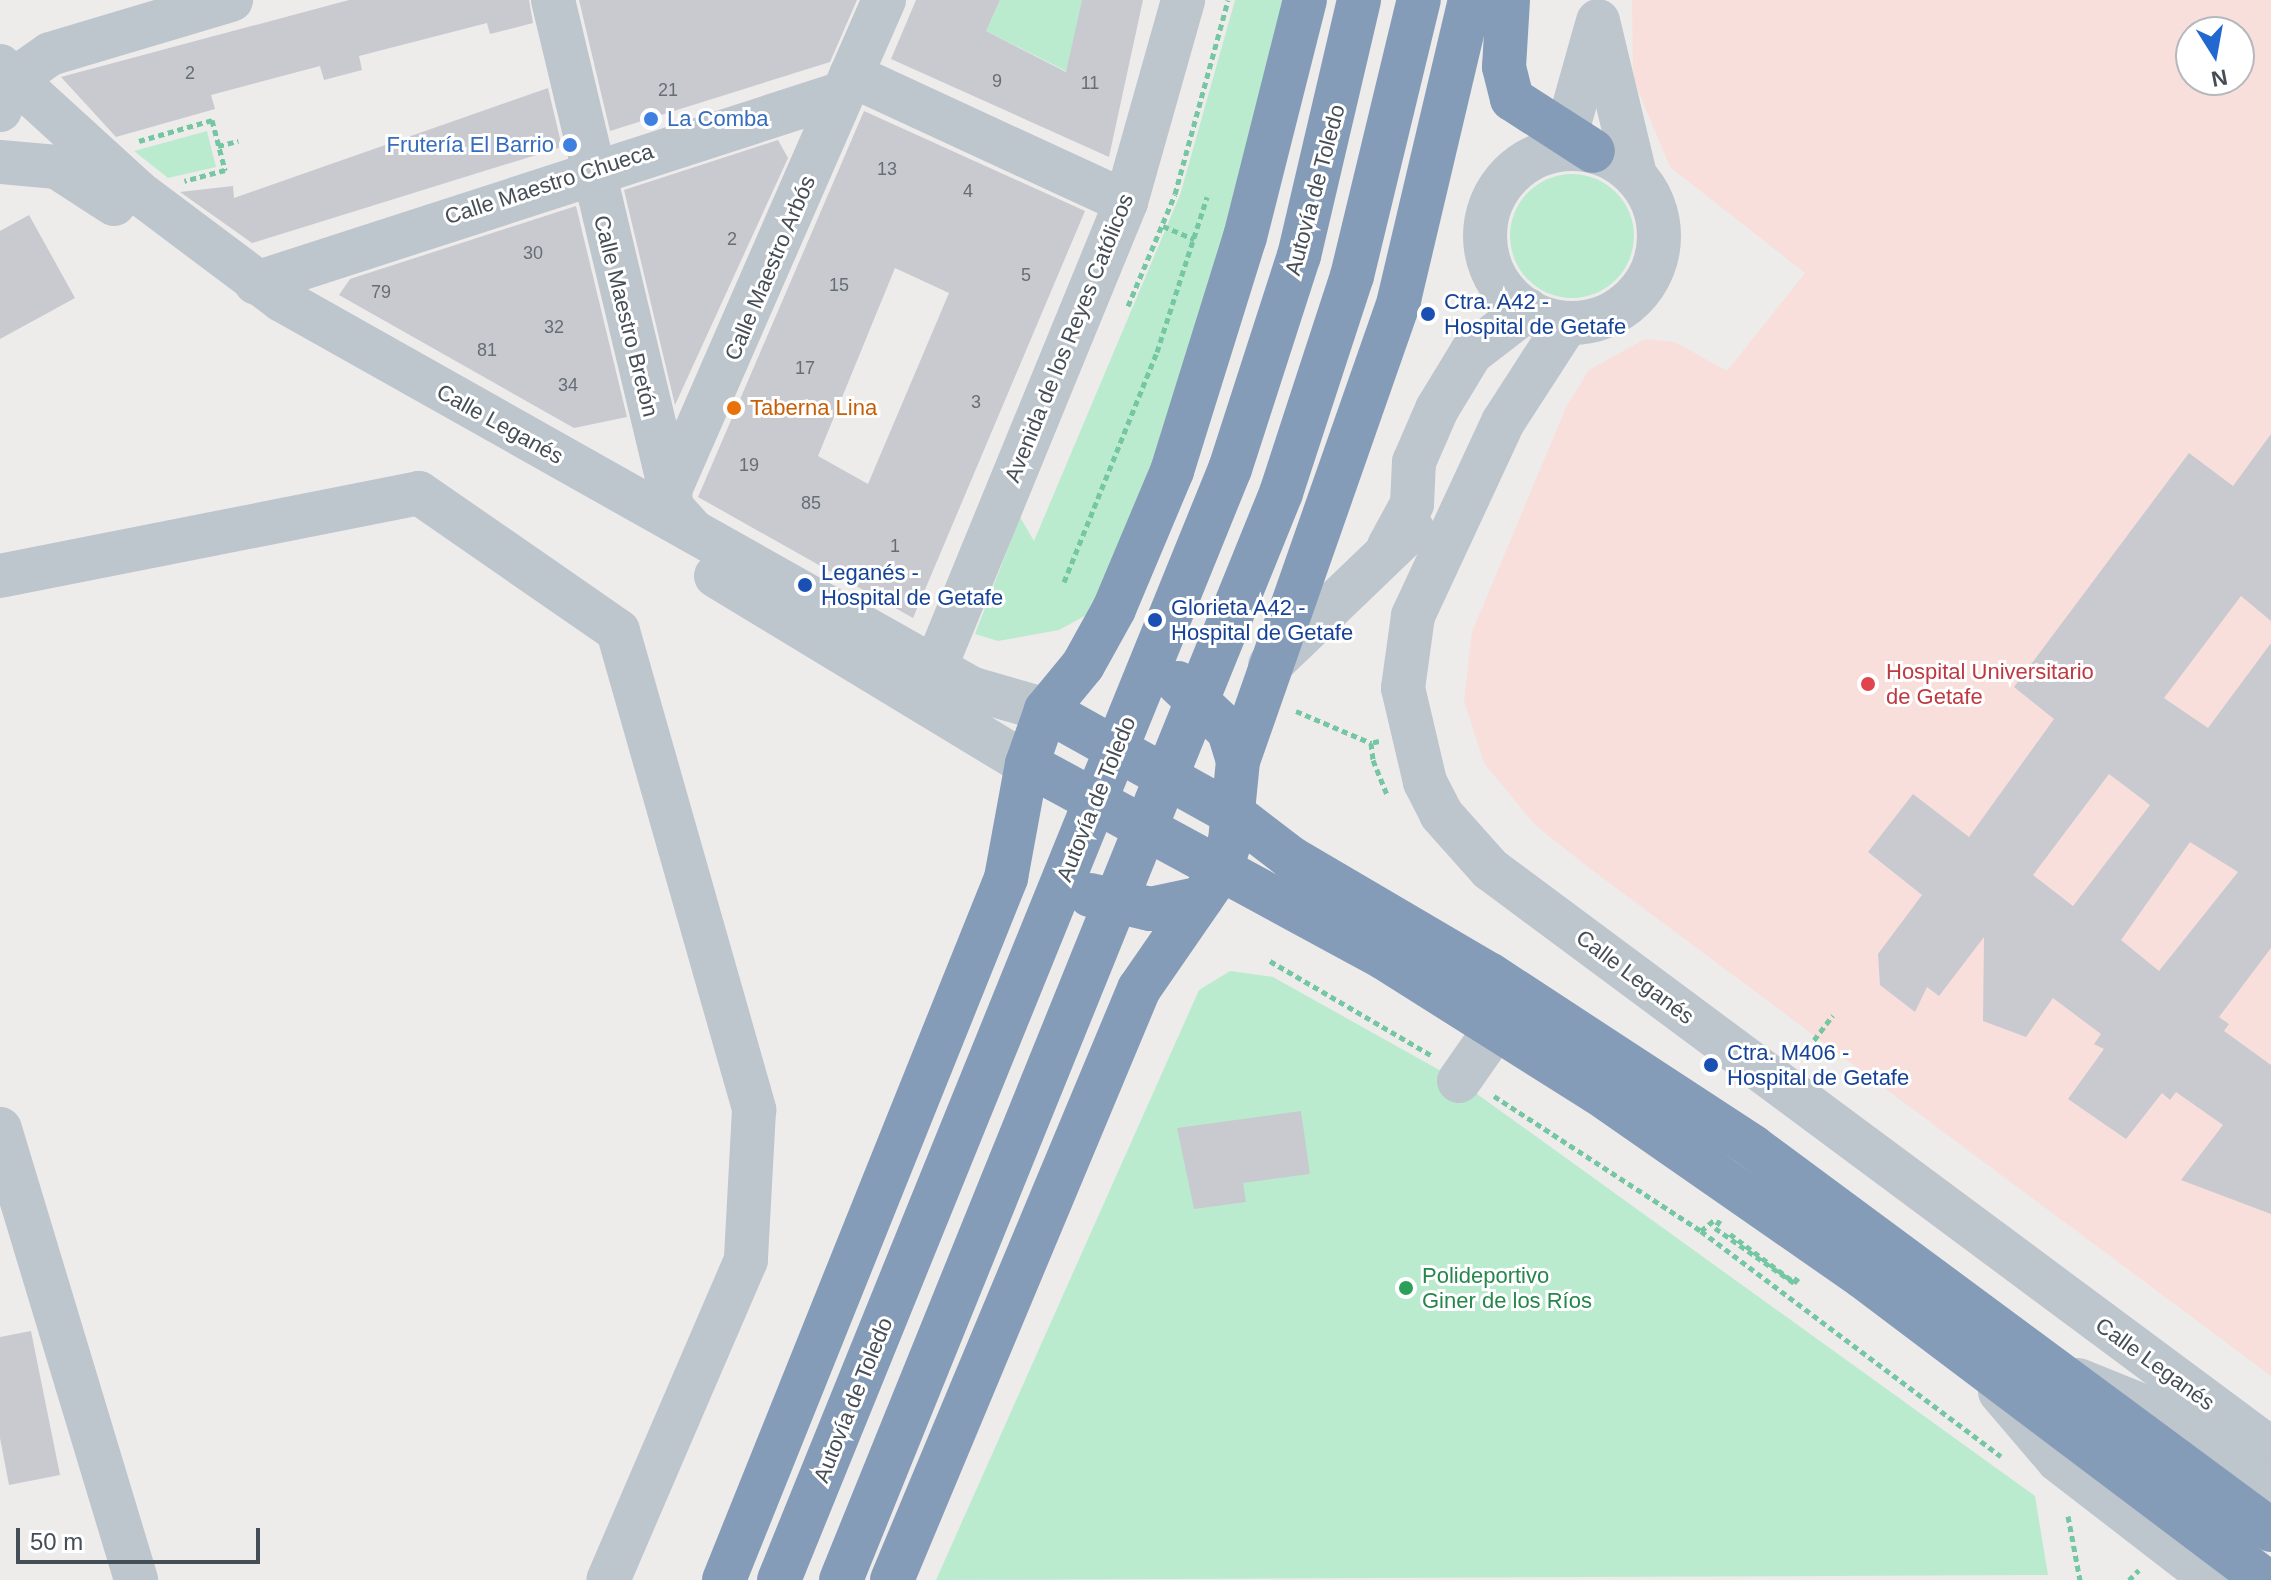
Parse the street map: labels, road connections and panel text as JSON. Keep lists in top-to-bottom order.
{
  "streets": {
    "highway": ["Autovía de Toledo", "Calle Leganés"],
    "street": [
      "Calle Maestro Chueca",
      "Calle Maestro Arbós",
      "Calle Maestro Bretón",
      "Avenida de los Reyes Católicos"
    ]
  },
  "crossings": [
    ["Calle Maestro Chueca", "Calle Maestro Arbós"],
    ["Calle Maestro Chueca", "Calle Maestro Bretón"],
    ["Calle Maestro Chueca", "Calle Leganés"],
    ["Calle Maestro Arbós", "Calle Maestro Bretón"],
    ["Avenida de los Reyes Católicos", "Calle Leganés"]
  ],
  "places": [
    "La Comba",
    "Frutería El Barrio",
    "Ctra. A42 - Hospital de Getafe",
    "Taberna Lina",
    "Leganés - Hospital de Getafe",
    "Glorieta A42 - Hospital de Getafe",
    "Hospital Universitario de Getafe",
    "Ctra. M406 - Hospital de Getafe",
    "Polideportivo Giner de los Ríos"
  ],
  "house_numbers": [
    "2",
    "9",
    "11",
    "21",
    "13",
    "4",
    "2",
    "30",
    "5",
    "15",
    "79",
    "32",
    "81",
    "17",
    "34",
    "3",
    "19",
    "85",
    "1"
  ],
  "scale_bar": "50 m",
  "north": "bottom"
}
